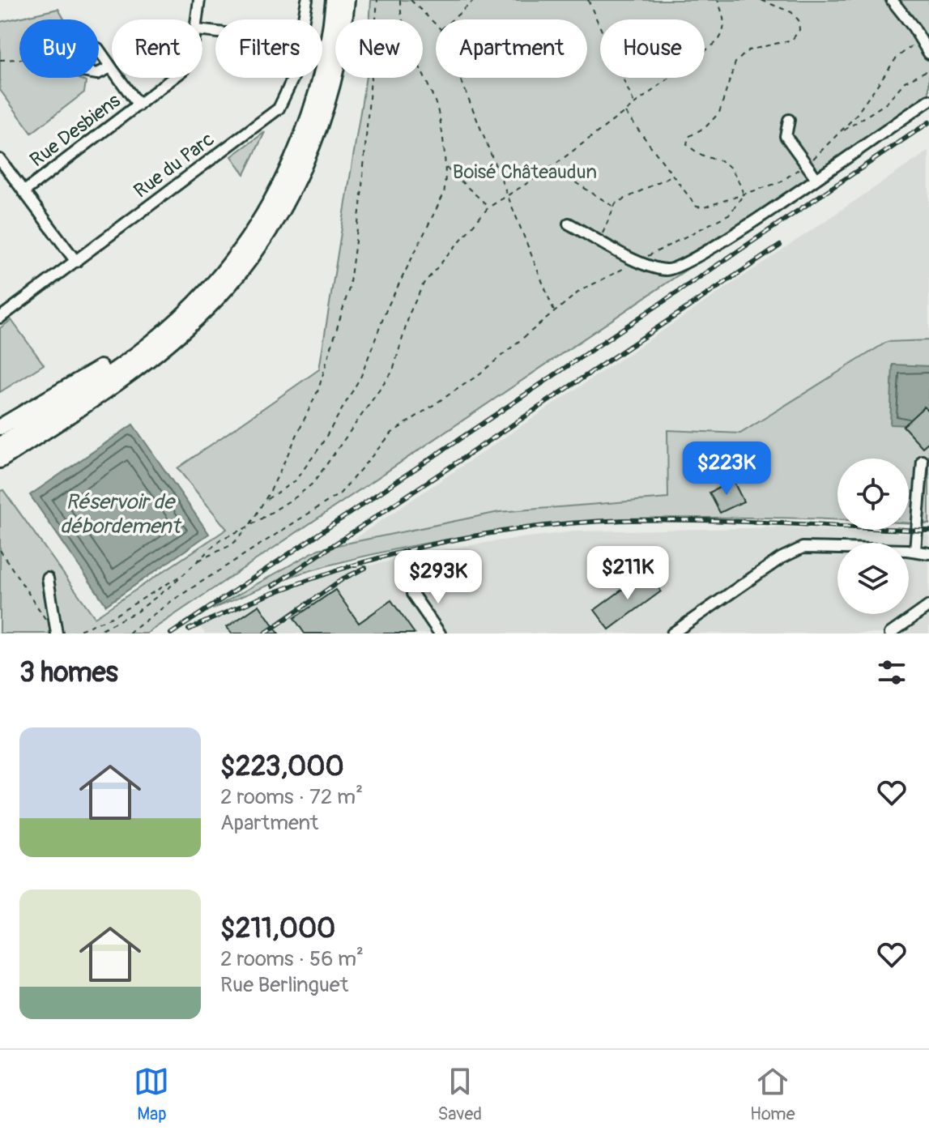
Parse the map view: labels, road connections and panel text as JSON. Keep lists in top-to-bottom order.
{
  "streets": {
    "street": ["Rue Desbiens", "Rue du Parc"]
  },
  "water": ["Réservoir de débordement"],
  "parks": ["Boisé Châteaudun"],
  "page": {
    "chip": [
      "Buy",
      "Rent",
      "Filters",
      "New",
      "Apartment",
      "House"
    ],
    "price": ["$223K", "$211K", "$293K"],
    "heading": "3 homes",
    "list": [
      {
        "name": "$223,000",
        "note": "2 rooms · 72 m² · Apartment"
      },
      {
        "name": "$211,000",
        "note": "2 rooms · 56 m² · Rue Berlinguet"
      }
    ],
    "tabs": ["Map", "Saved", "Home"]
  }
}
